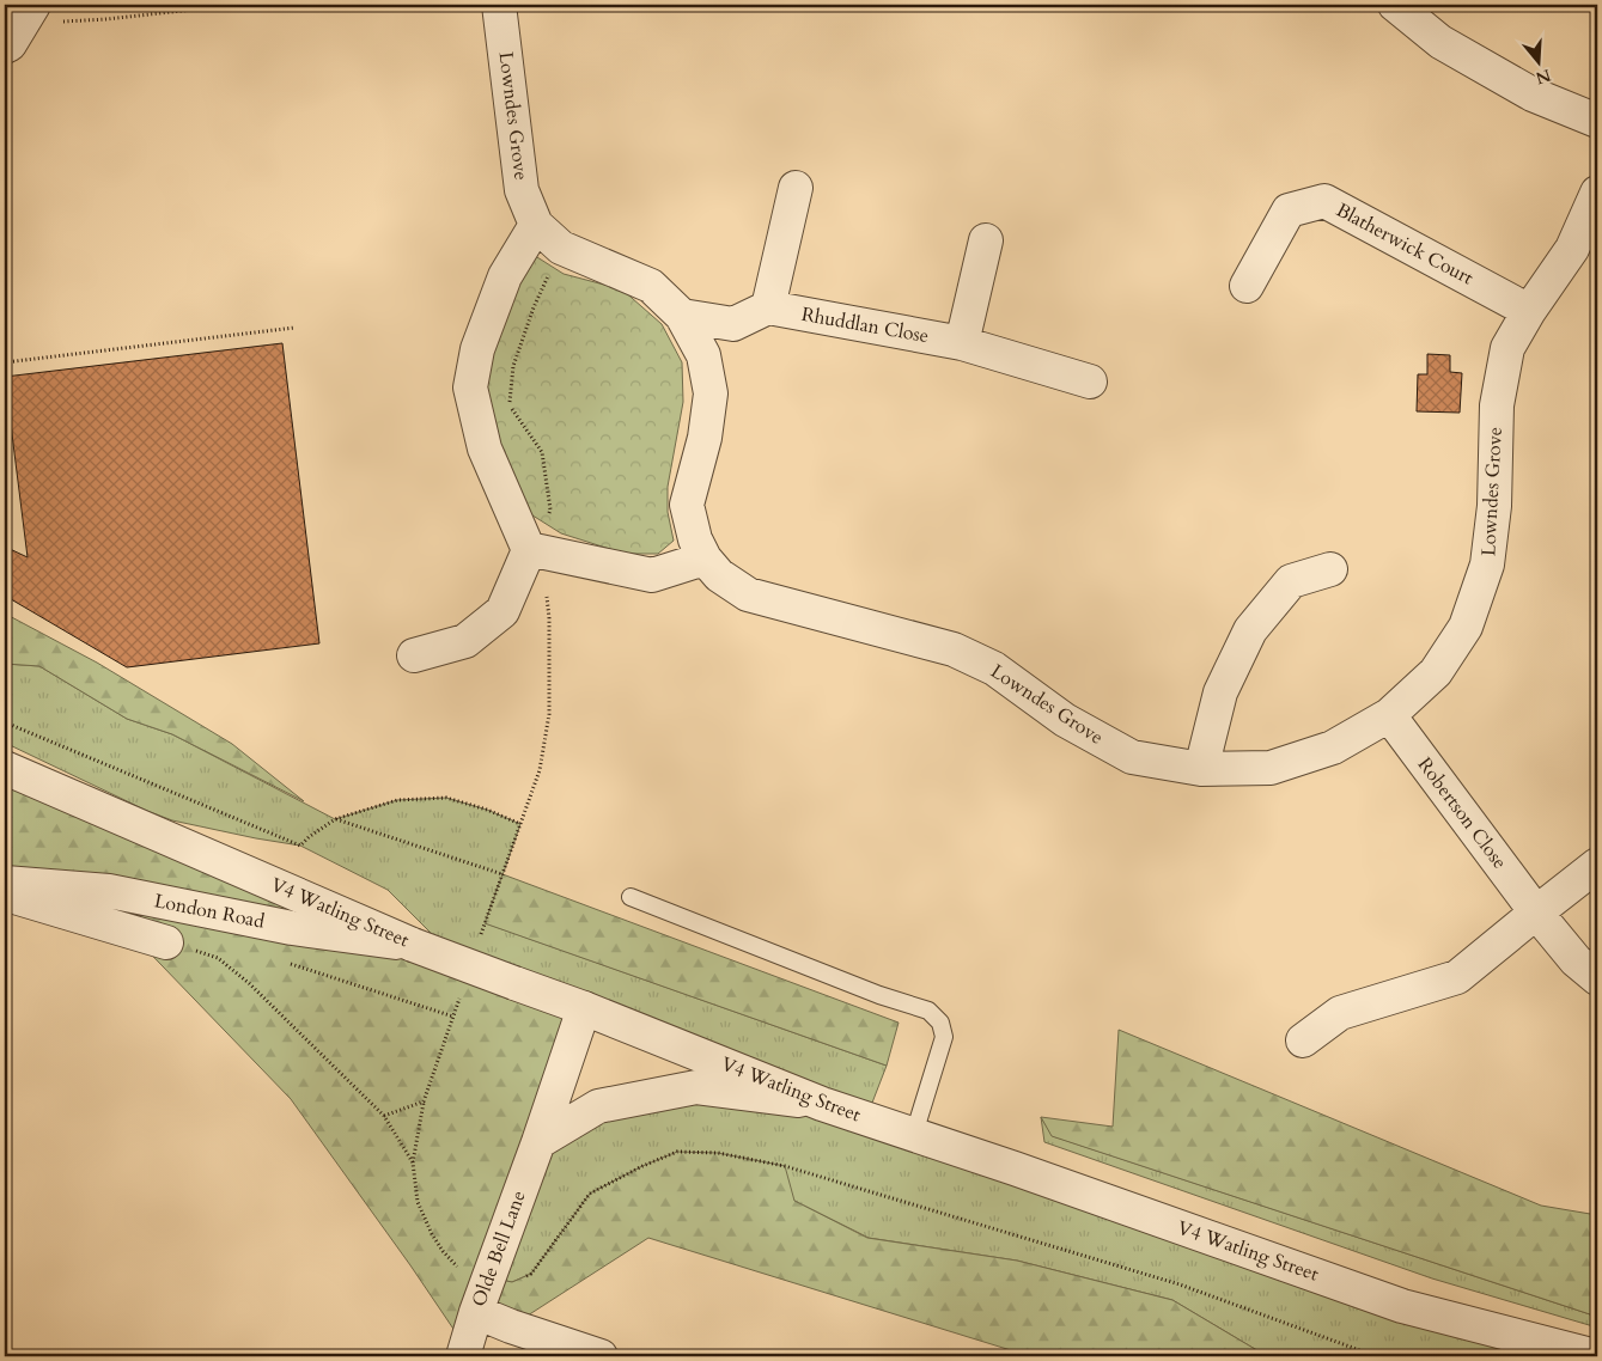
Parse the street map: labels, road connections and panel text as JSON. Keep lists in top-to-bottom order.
{
  "streets": {
    "street": [
      "Lowndes Grove",
      "Blatherwick Court",
      "Rhuddlan Close",
      "Robertson Close",
      "London Road",
      "V4 Watling Street",
      "Olde Bell Lane"
    ]
  },
  "crossings": [
    ["Lowndes Grove", "Blatherwick Court"],
    ["Lowndes Grove", "Robertson Close"],
    ["London Road", "V4 Watling Street"],
    ["V4 Watling Street", "Olde Bell Lane"]
  ],
  "north": "bottom"
}
